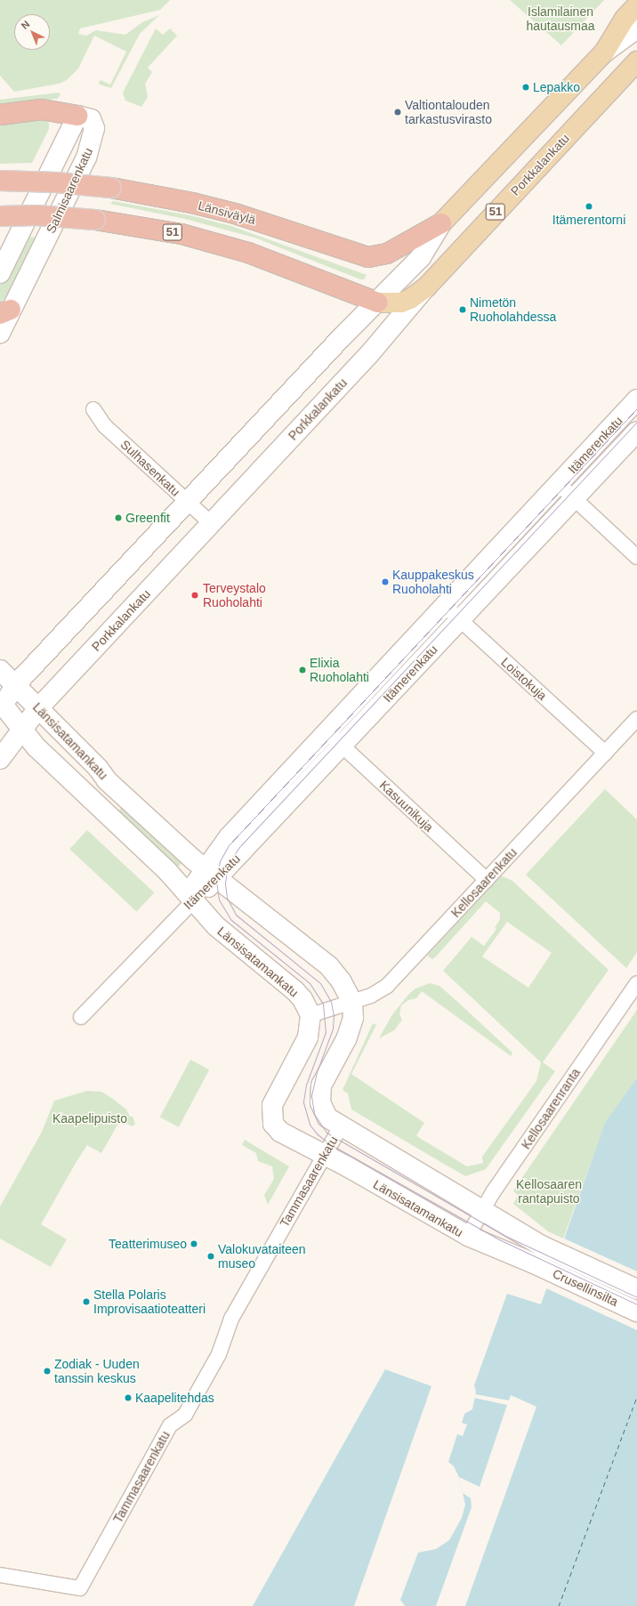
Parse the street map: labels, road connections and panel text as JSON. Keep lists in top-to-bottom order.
{
  "streets": {
    "highway": ["51", "Länsiväylä"],
    "main road": [
      "Porkkalankatu",
      "Salmisaarenkatu",
      "Itämerenkatu",
      "Länsisatamankatu",
      "Crusellinsilta"
    ],
    "street": [
      "Sulhasenkatu",
      "Loistokuja",
      "Kasuunikuja",
      "Kellosaarenkatu",
      "Kellosaarenranta",
      "Tammasaarenkatu"
    ]
  },
  "crossings": [
    ["Porkkalankatu", "51"],
    ["Porkkalankatu", "Sulhasenkatu"],
    ["Porkkalankatu", "Länsisatamankatu"],
    ["51", "Länsiväylä"],
    ["Itämerenkatu", "Loistokuja"],
    ["Itämerenkatu", "Länsisatamankatu"],
    ["Itämerenkatu", "Kasuunikuja"],
    ["Loistokuja", "Kellosaarenkatu"],
    ["Länsisatamankatu", "Kellosaarenkatu"],
    ["Länsisatamankatu", "Kellosaarenranta"],
    ["Länsisatamankatu", "Tammasaarenkatu"],
    ["Länsisatamankatu", "Crusellinsilta"],
    ["Kasuunikuja", "Kellosaarenkatu"],
    ["Kellosaarenranta", "Crusellinsilta"]
  ],
  "parks": ["Islamilainen hautausmaa", "Kaapelipuisto", "Kellosaaren rantapuisto"],
  "places": [
    "Lepakko",
    "Valtiontalouden tarkastusvirasto",
    "Itämerentorni",
    "Nimetön Ruoholahdessa",
    "Greenfit",
    "Kauppakeskus Ruoholahti",
    "Terveystalo Ruoholahti",
    "Elixia Ruoholahti",
    "Teatterimuseo",
    "Valokuvataiteen museo",
    "Stella Polaris Improvisaatioteatteri",
    "Zodiak - Uuden tanssin keskus",
    "Kaapelitehdas"
  ],
  "north": "top left"
}
